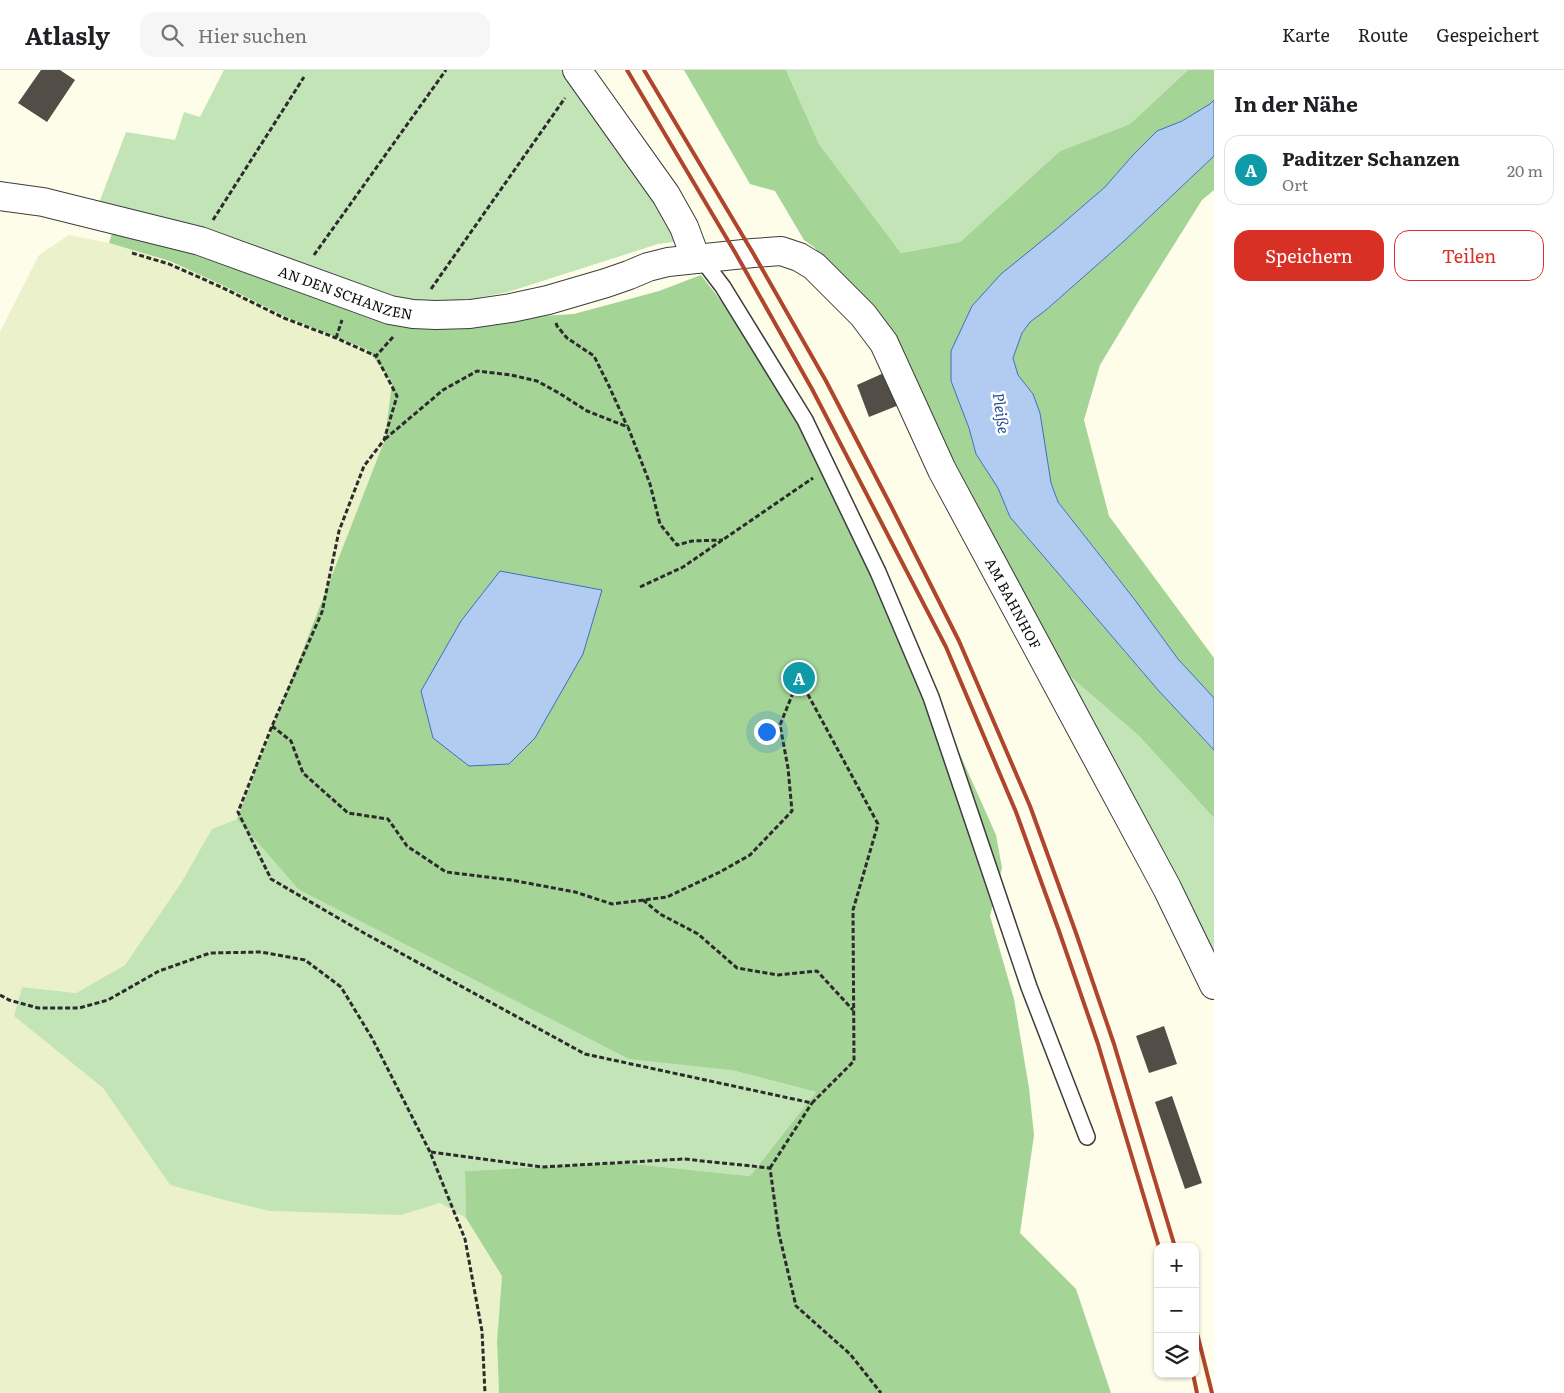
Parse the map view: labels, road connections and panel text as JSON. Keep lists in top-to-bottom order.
{
  "streets": {
    "street": ["AN DEN SCHANZEN", "AM BAHNHOF"]
  },
  "crossings": [
    ["AN DEN SCHANZEN", "AM BAHNHOF"]
  ],
  "water": ["Pleiße"],
  "page": {
    "header": "Atlasly",
    "search": "Hier suchen",
    "nav": ["Karte", "Route", "Gespeichert"],
    "heading": "In der Nähe",
    "list": [
      {
        "mark": "A",
        "name": "Paditzer Schanzen",
        "note": "Ort",
        "value": "20 m"
      }
    ],
    "buttons": ["Speichern", "Teilen"],
    "pins": "A",
    "map_buttons": ["+", "−"]
  }
}
